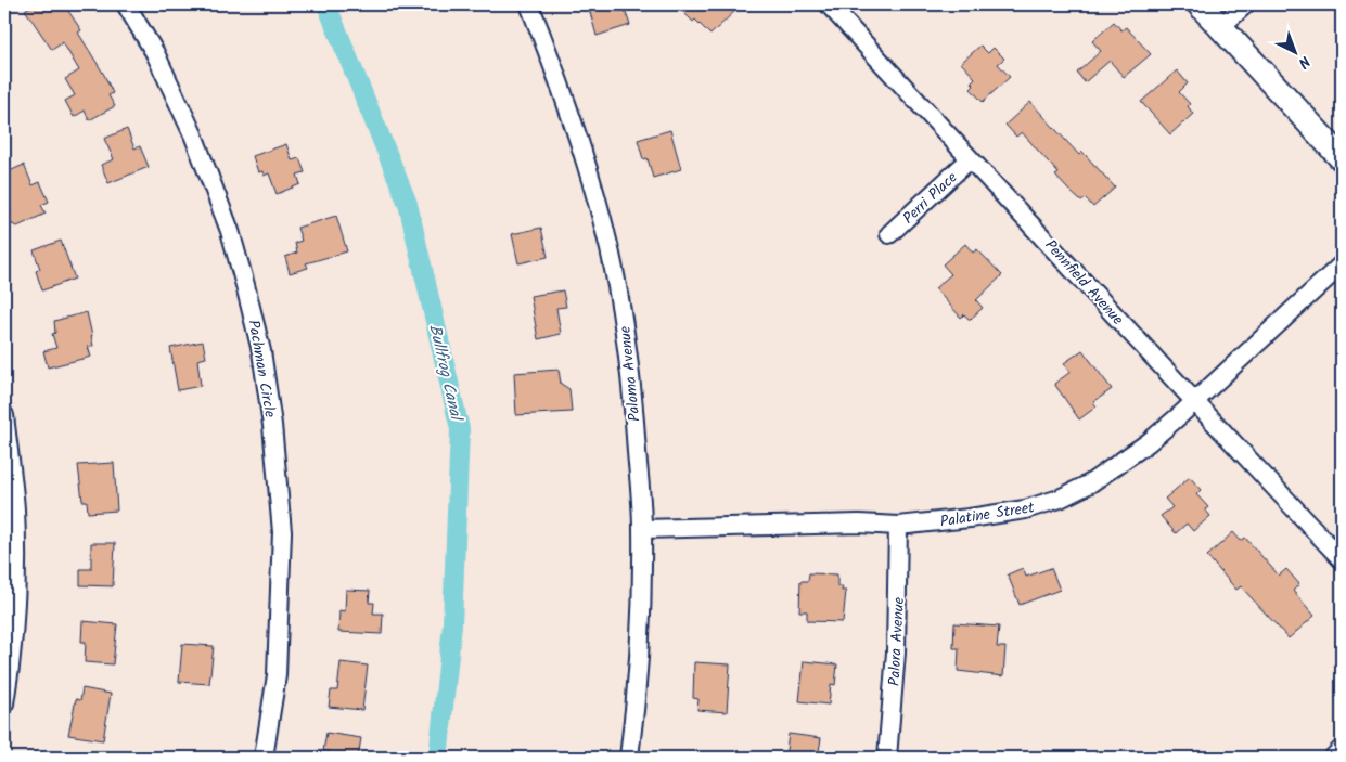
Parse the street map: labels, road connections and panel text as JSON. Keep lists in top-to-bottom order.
{
  "streets": {
    "street": [
      "Perri Place",
      "Pennfield Avenue",
      "Pachman Circle",
      "Paloma Avenue",
      "Palatine Street",
      "Palora Avenue"
    ]
  },
  "crossings": [
    ["Perri Place", "Pennfield Avenue"],
    ["Pennfield Avenue", "Palatine Street"],
    ["Paloma Avenue", "Palatine Street"],
    ["Palatine Street", "Palora Avenue"]
  ],
  "water": ["Bullfrog Canal"],
  "north": "bottom right"
}
